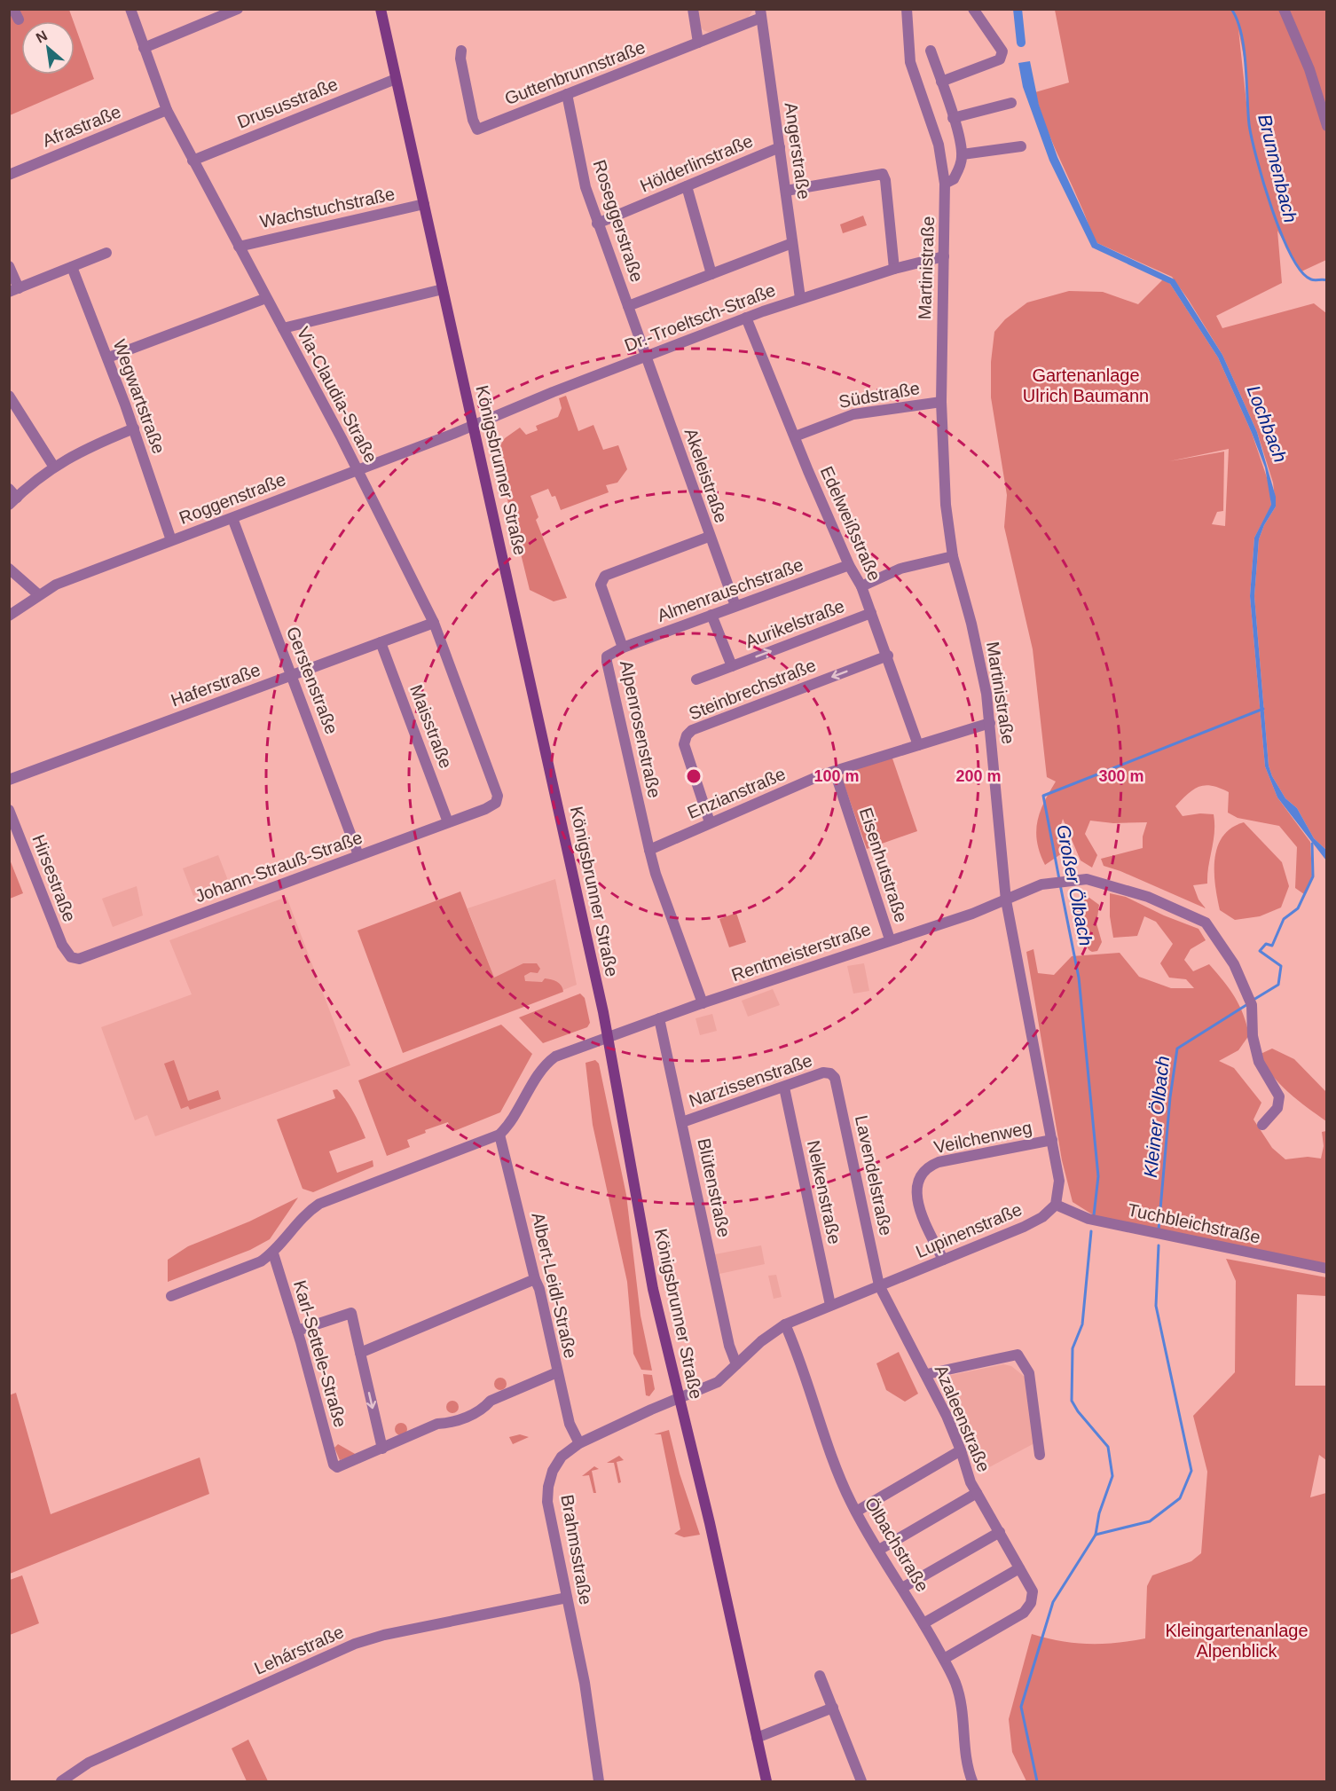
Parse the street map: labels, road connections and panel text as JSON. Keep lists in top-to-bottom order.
{
  "streets": {
    "main road": ["Königsbrunner Straße"],
    "street": [
      "Guttenbrunnstraße",
      "Drususstraße",
      "Afrastraße",
      "Angerstraße",
      "Hölderlinstraße",
      "Wachstuchstraße",
      "Roseggerstraße",
      "Martinistraße",
      "Dr.-Troeltsch-Straße",
      "Via-Claudia-Straße",
      "Südstraße",
      "Wegwartstraße",
      "Akeleistraße",
      "Roggenstraße",
      "Edelweißstraße",
      "Almenrauschstraße",
      "Aurikelstraße",
      "Gerstenstraße",
      "Haferstraße",
      "Steinbrechstraße",
      "Maisstraße",
      "Alpenrosenstraße",
      "Enzianstraße",
      "Eisenhutstraße",
      "Johann-Strauß-Straße",
      "Hirsestraße",
      "Rentmeisterstraße",
      "Narzissenstraße",
      "Veilchenweg",
      "Lavendelstraße",
      "Blütenstraße",
      "Nelkenstraße",
      "Tuchbleichstraße",
      "Lupinenstraße",
      "Albert-Leidl-Straße",
      "Karl-Settele-Straße",
      "Azaleenstraße",
      "Ölbachstraße",
      "Brahmsstraße",
      "Lehárstraße"
    ]
  },
  "crossings": [
    ["Guttenbrunnstraße", "Angerstraße"],
    ["Guttenbrunnstraße", "Roseggerstraße"],
    ["Drususstraße", "Via-Claudia-Straße"],
    ["Drususstraße", "Königsbrunner Straße"],
    ["Afrastraße", "Via-Claudia-Straße"],
    ["Angerstraße", "Hölderlinstraße"],
    ["Angerstraße", "Dr.-Troeltsch-Straße"],
    ["Hölderlinstraße", "Roseggerstraße"],
    ["Wachstuchstraße", "Via-Claudia-Straße"],
    ["Wachstuchstraße", "Königsbrunner Straße"],
    ["Roseggerstraße", "Dr.-Troeltsch-Straße"],
    ["Roseggerstraße", "Akeleistraße"],
    ["Martinistraße", "Dr.-Troeltsch-Straße"],
    ["Martinistraße", "Südstraße"],
    ["Martinistraße", "Enzianstraße"],
    ["Martinistraße", "Rentmeisterstraße"],
    ["Dr.-Troeltsch-Straße", "Königsbrunner Straße"],
    ["Dr.-Troeltsch-Straße", "Akeleistraße"],
    ["Dr.-Troeltsch-Straße", "Roggenstraße"],
    ["Dr.-Troeltsch-Straße", "Edelweißstraße"],
    ["Via-Claudia-Straße", "Roggenstraße"],
    ["Via-Claudia-Straße", "Haferstraße"],
    ["Via-Claudia-Straße", "Johann-Strauß-Straße"],
    ["Südstraße", "Edelweißstraße"],
    ["Wegwartstraße", "Roggenstraße"],
    ["Königsbrunner Straße", "Roggenstraße"],
    ["Königsbrunner Straße", "Rentmeisterstraße"],
    ["Königsbrunner Straße", "Lupinenstraße"],
    ["Königsbrunner Straße", "Brahmsstraße"],
    ["Akeleistraße", "Almenrauschstraße"],
    ["Akeleistraße", "Alpenrosenstraße"],
    ["Roggenstraße", "Gerstenstraße"],
    ["Edelweißstraße", "Almenrauschstraße"],
    ["Edelweißstraße", "Aurikelstraße"],
    ["Edelweißstraße", "Steinbrechstraße"],
    ["Edelweißstraße", "Enzianstraße"],
    ["Almenrauschstraße", "Aurikelstraße"],
    ["Almenrauschstraße", "Alpenrosenstraße"],
    ["Gerstenstraße", "Haferstraße"],
    ["Gerstenstraße", "Johann-Strauß-Straße"],
    ["Haferstraße", "Maisstraße"],
    ["Steinbrechstraße", "Enzianstraße"],
    ["Maisstraße", "Johann-Strauß-Straße"],
    ["Alpenrosenstraße", "Enzianstraße"],
    ["Alpenrosenstraße", "Rentmeisterstraße"],
    ["Enzianstraße", "Eisenhutstraße"],
    ["Eisenhutstraße", "Rentmeisterstraße"],
    ["Johann-Strauß-Straße", "Hirsestraße"],
    ["Rentmeisterstraße", "Blütenstraße"],
    ["Rentmeisterstraße", "Albert-Leidl-Straße"],
    ["Narzissenstraße", "Lavendelstraße"],
    ["Narzissenstraße", "Blütenstraße"],
    ["Narzissenstraße", "Nelkenstraße"],
    ["Veilchenweg", "Lupinenstraße"],
    ["Lavendelstraße", "Lupinenstraße"],
    ["Lavendelstraße", "Azaleenstraße"],
    ["Blütenstraße", "Lupinenstraße"],
    ["Nelkenstraße", "Lupinenstraße"],
    ["Tuchbleichstraße", "Lupinenstraße"],
    ["Lupinenstraße", "Azaleenstraße"],
    ["Lupinenstraße", "Ölbachstraße"],
    ["Lupinenstraße", "Brahmsstraße"],
    ["Albert-Leidl-Straße", "Brahmsstraße"],
    ["Azaleenstraße", "Ölbachstraße"],
    ["Brahmsstraße", "Lehárstraße"]
  ],
  "one_way": ["Aurikelstraße"],
  "water": [
    "Brunnenbach",
    "Lochbach",
    "Großer Ölbach",
    "Kleiner Ölbach"
  ],
  "parks": ["Gartenanlage Ulrich Baumann", "Kleingartenanlage Alpenblick"],
  "north": "top left",
  "rings": ["100 m", "200 m", "300 m"]
}
